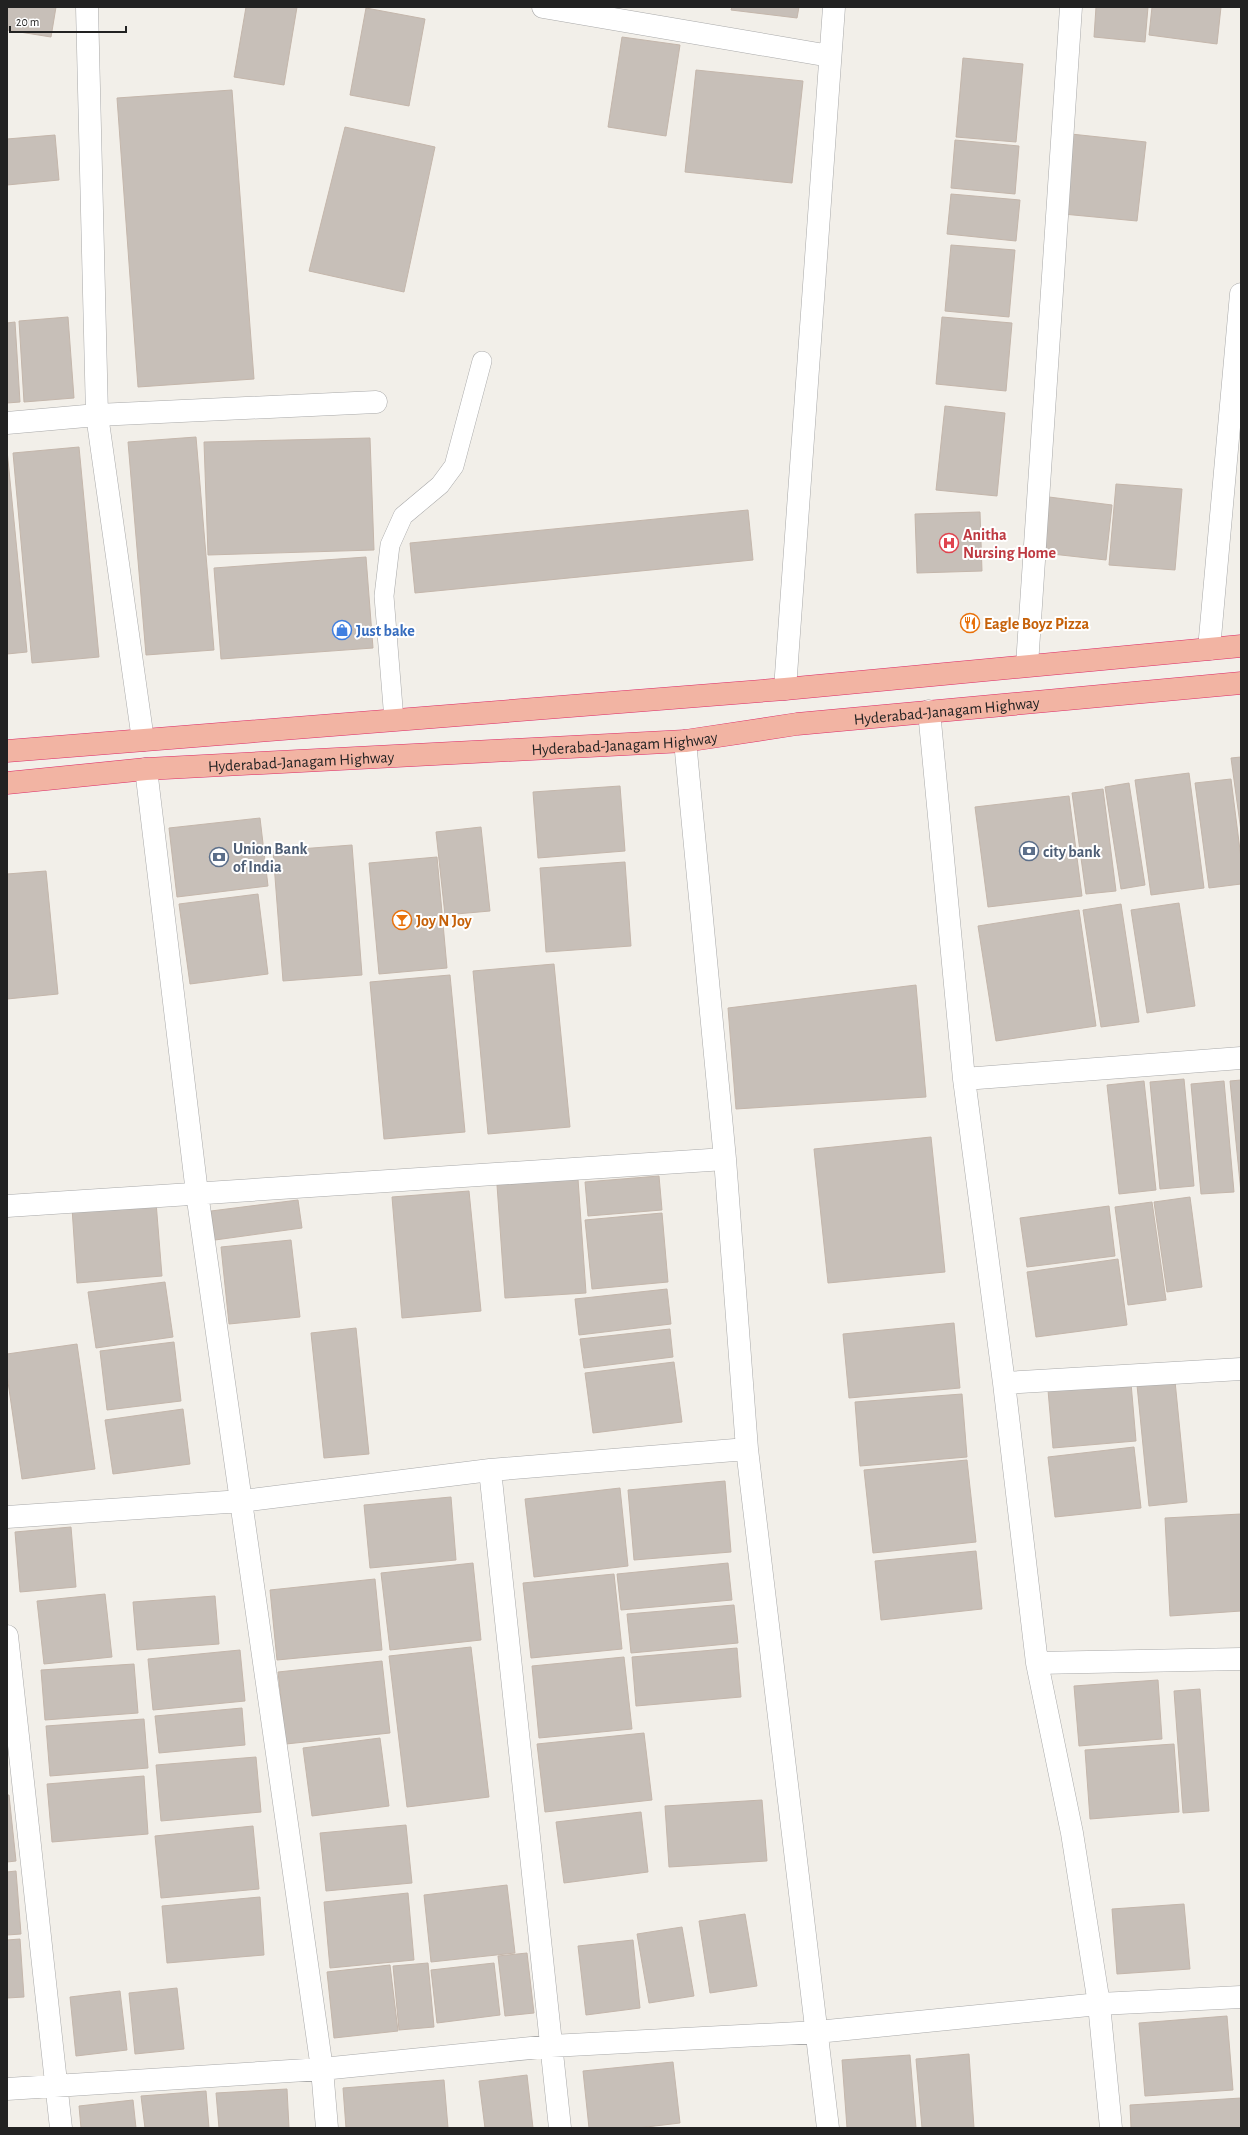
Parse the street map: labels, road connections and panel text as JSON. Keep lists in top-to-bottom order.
{
  "streets": {
    "highway": ["Hyderabad-Janagam Highway"]
  },
  "places": {
    "hospital": ["Anitha Nursing Home"],
    "restaurant": ["Eagle Boyz Pizza"],
    "shop": ["Just bake"],
    "bank": ["city bank", "Union Bank of India"],
    "bar": ["Joy N Joy"]
  },
  "scale_bar": "20 m"
}
